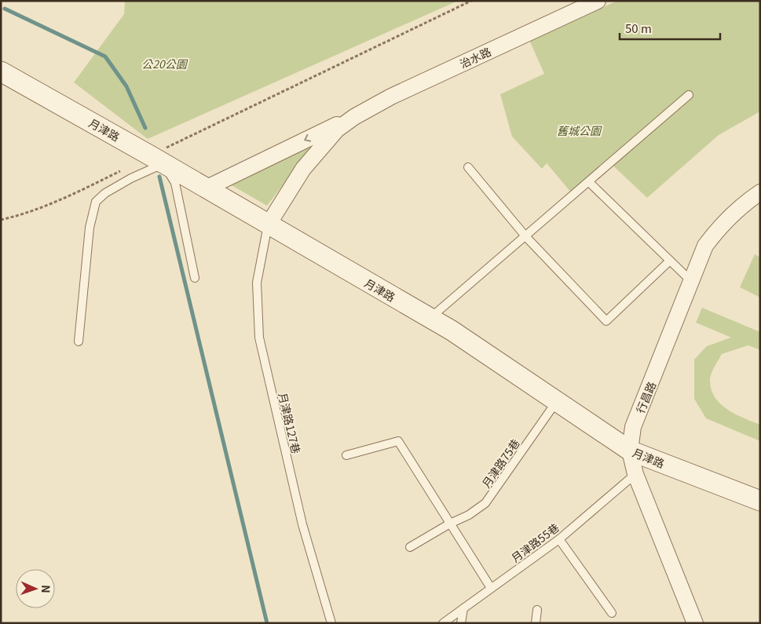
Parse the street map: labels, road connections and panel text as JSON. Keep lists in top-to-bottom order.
{
  "streets": {
    "street": ["治水路", "月津路", "行昌路"],
    "lane": ["月津路127巷", "月津路75巷", "月津路55巷"]
  },
  "crossings": [
    ["治水路", "月津路"],
    ["治水路", "月津路127巷"],
    ["月津路", "行昌路"],
    ["月津路", "月津路127巷"],
    ["月津路", "月津路75巷"],
    ["行昌路", "月津路55巷"]
  ],
  "parks": ["公20公園", "舊城公園"],
  "scale_bar": "50 m",
  "north": "right"
}
